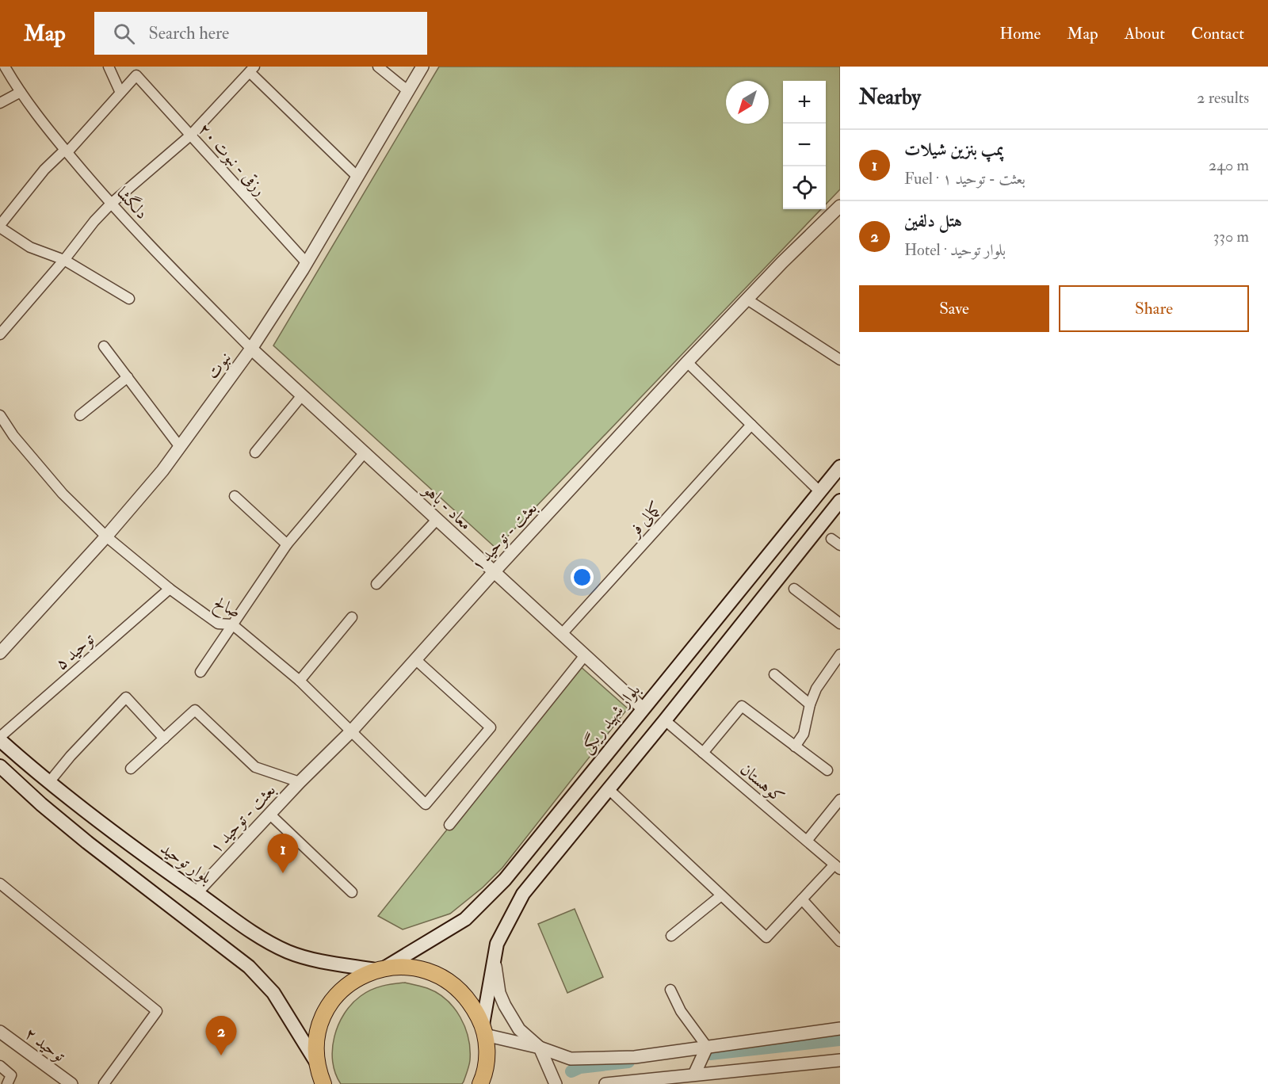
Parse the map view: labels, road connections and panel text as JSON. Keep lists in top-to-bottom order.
{
  "streets": {
    "main road": ["بلوار شهید ریگی", "بلوار توحید"],
    "street": [
      "رزقی - نبوت ۲۰",
      "دلگشا",
      "نبوت",
      "معاد - باهو",
      "کمالی فر",
      "بعثت - توحید ۱",
      "صالح",
      "توحید ۵",
      "کوهستان",
      "توحید ۲"
    ]
  },
  "crossings": [
    ["رزقی - نبوت ۲۰", "نبوت"],
    ["دلگشا", "نبوت"],
    ["دلگشا", "معاد - باهو"],
    ["نبوت", "معاد - باهو"],
    ["نبوت", "صالح"],
    ["معاد - باهو", "کمالی فر"],
    ["معاد - باهو", "بعثت - توحید ۱"],
    ["معاد - باهو", "بلوار شهید ریگی"],
    ["بعثت - توحید ۱", "صالح"],
    ["بعثت - توحید ۱", "بلوار توحید"],
    ["صالح", "توحید ۵"],
    ["توحید ۵", "بلوار توحید"],
    ["بلوار شهید ریگی", "بلوار توحید"]
  ],
  "north": "bottom left",
  "page": {
    "header": "Map",
    "search": "Search here",
    "nav": [
      "Home",
      "Map",
      "About",
      "Contact"
    ],
    "heading": ["Nearby", "2 results"],
    "map_buttons": ["+", "−"],
    "list": [
      {
        "mark": "1",
        "name": "پمپ بنزین شیلات",
        "note": "Fuel · بعثت - توحید ۱",
        "value": "240 m"
      },
      {
        "mark": "2",
        "name": "هتل دلفین",
        "note": "Hotel · بلوار توحید",
        "value": "330 m"
      }
    ],
    "buttons": ["Save", "Share"],
    "pins": ["1", "2"]
  }
}
